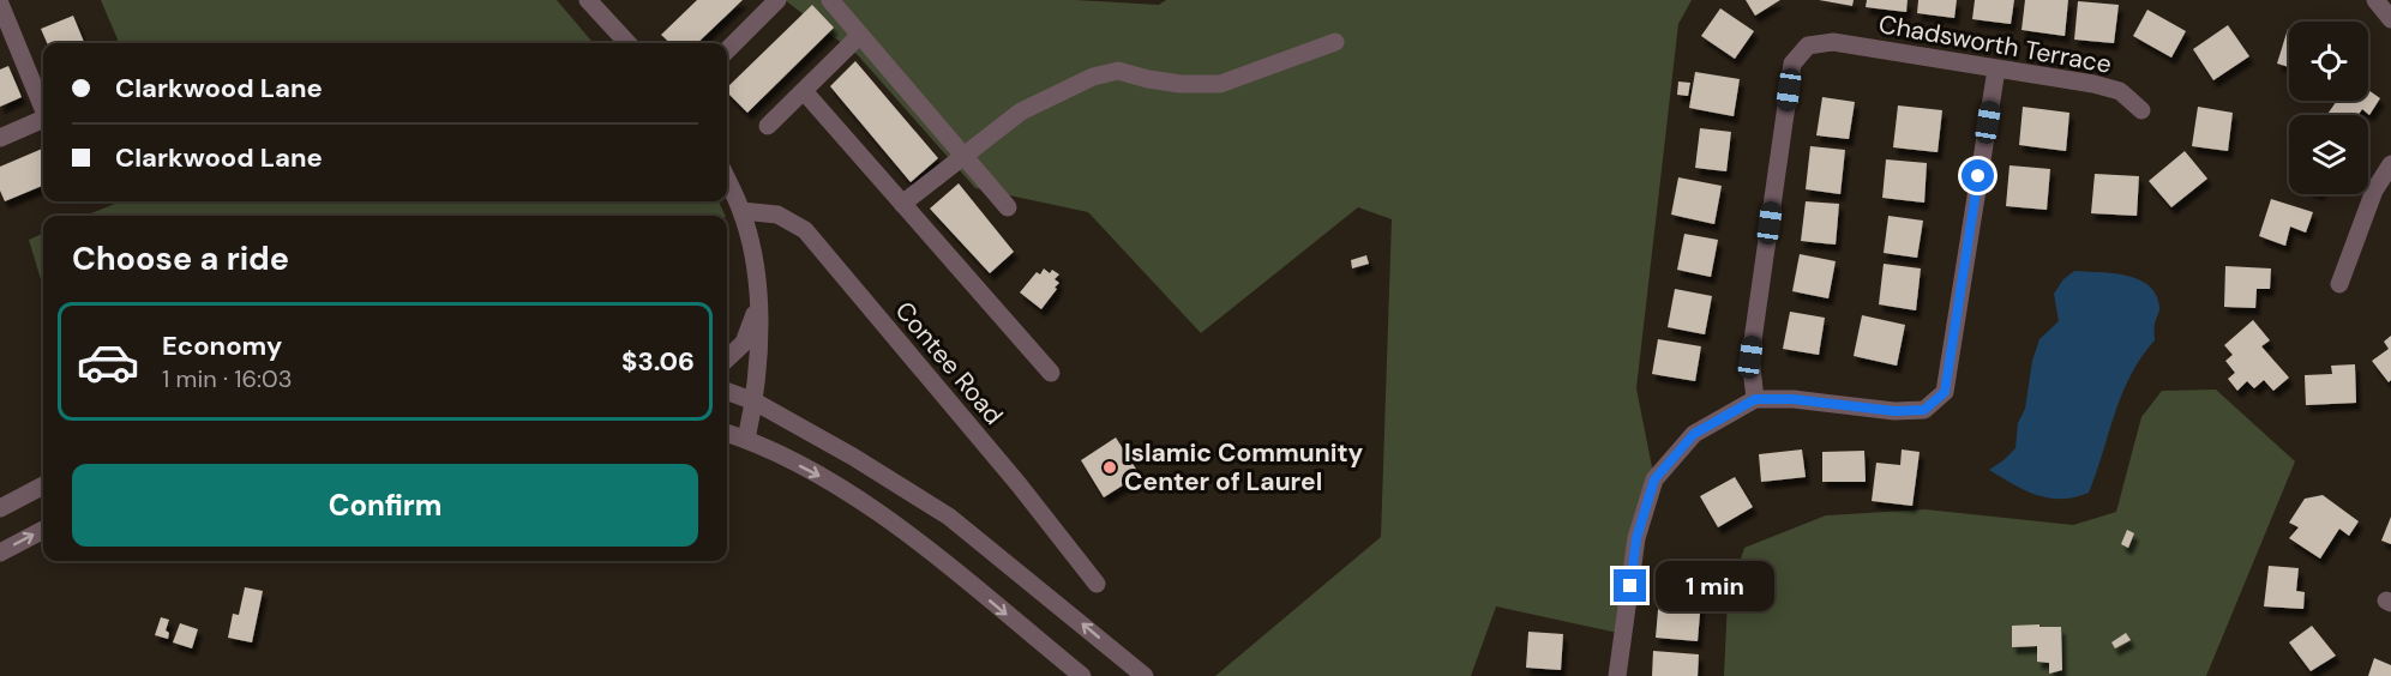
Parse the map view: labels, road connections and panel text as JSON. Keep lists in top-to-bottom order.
{
  "streets": {
    "street": ["Chadsworth Terrace", "Contee Road"]
  },
  "places": ["Islamic Community Center of Laurel"],
  "page": {
    "banner": ["Clarkwood Lane", "Clarkwood Lane"],
    "heading": "Choose a ride",
    "list": [
      {
        "name": "Economy",
        "note": "1 min · 16:03",
        "value": "$3.06"
      }
    ],
    "buttons": "Confirm",
    "bubble": "1 min"
  }
}
